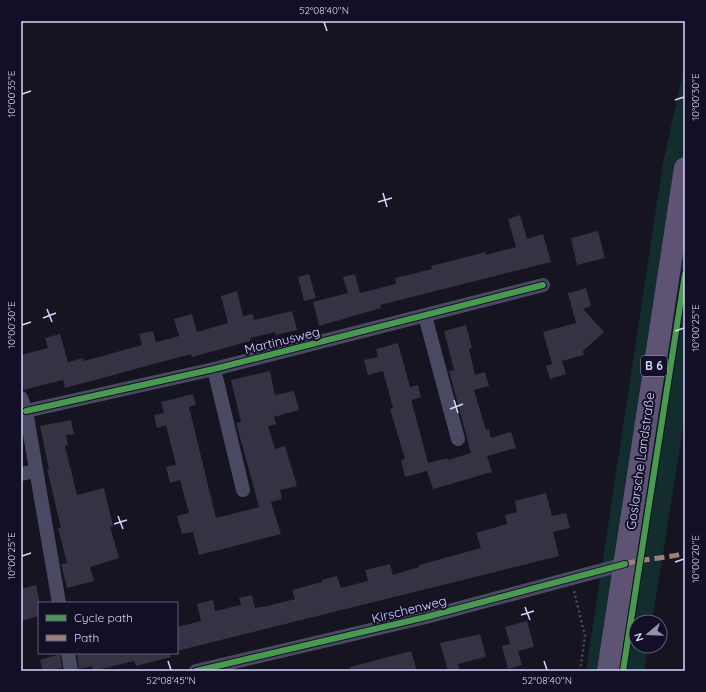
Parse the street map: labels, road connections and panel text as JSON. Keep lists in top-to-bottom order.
{
  "streets": {
    "main road": ["B 6", "Goslarsche Landstraße"],
    "street": ["Martinusweg", "Kirschenweg"]
  },
  "crossings": [
    ["B 6", "Goslarsche Landstraße"],
    ["B 6", "Kirschenweg"],
    ["Goslarsche Landstraße", "Kirschenweg"]
  ],
  "legend": ["Cycle path", "Path"],
  "north": "left",
  "coordinates": [
    "52°08'40\"N",
    "10°00'35\"E",
    "10°00'30\"E",
    "10°00'25\"E",
    "10°00'20\"E",
    "52°08'45\"N"
  ]
}
